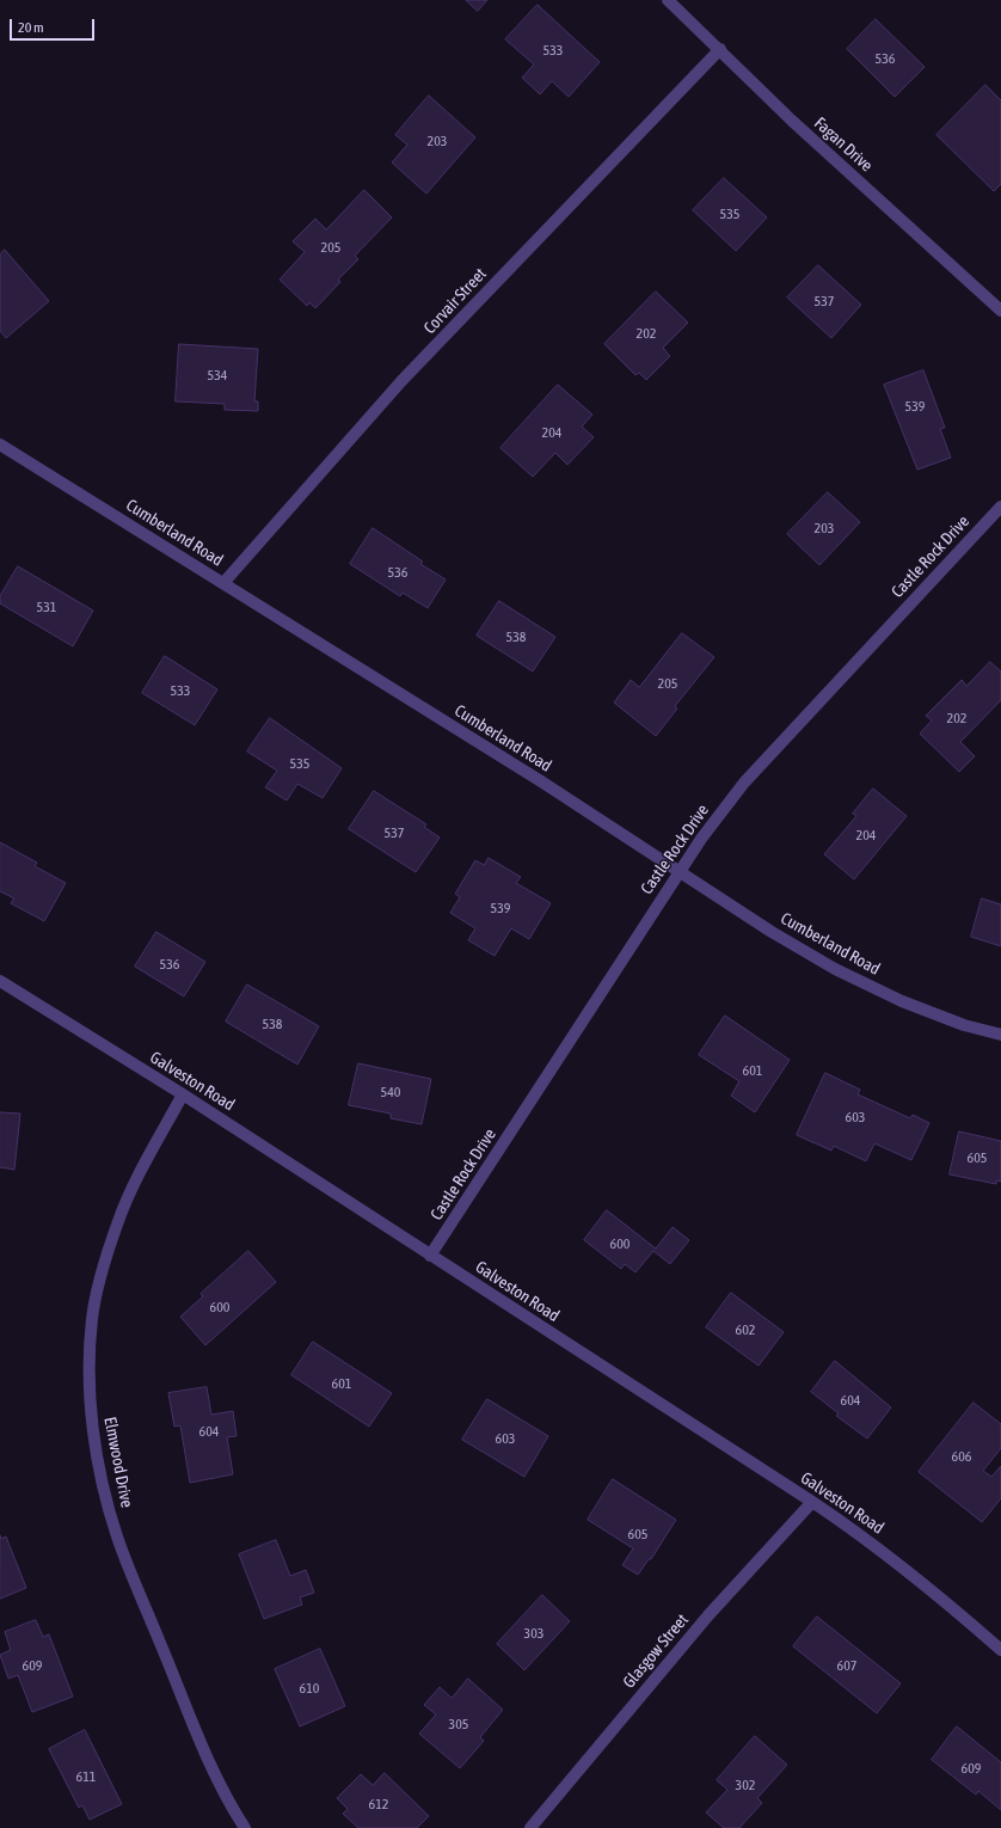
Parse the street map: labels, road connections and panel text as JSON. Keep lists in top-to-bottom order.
{
  "streets": {
    "street": [
      "Fagan Drive",
      "Corvair Street",
      "Cumberland Road",
      "Castle Rock Drive",
      "Galveston Road",
      "Elmwood Drive",
      "Glasgow Street"
    ]
  },
  "crossings": [
    ["Fagan Drive", "Corvair Street"],
    ["Corvair Street", "Cumberland Road"],
    ["Cumberland Road", "Castle Rock Drive"],
    ["Castle Rock Drive", "Galveston Road"],
    ["Galveston Road", "Elmwood Drive"],
    ["Galveston Road", "Glasgow Street"]
  ],
  "house_numbers": [
    "533",
    "536",
    "203",
    "535",
    "205",
    "537",
    "202",
    "534",
    "539",
    "204",
    "203",
    "536",
    "531",
    "538",
    "205",
    "533",
    "202",
    "535",
    "537",
    "204",
    "539",
    "536",
    "538",
    "601",
    "540",
    "603",
    "605",
    "600",
    "600",
    "602",
    "601",
    "604",
    "604",
    "603",
    "606",
    "605",
    "303",
    "609",
    "607",
    "610",
    "305",
    "609",
    "611",
    "302",
    "612"
  ],
  "scale_bar": "20 m"
}
